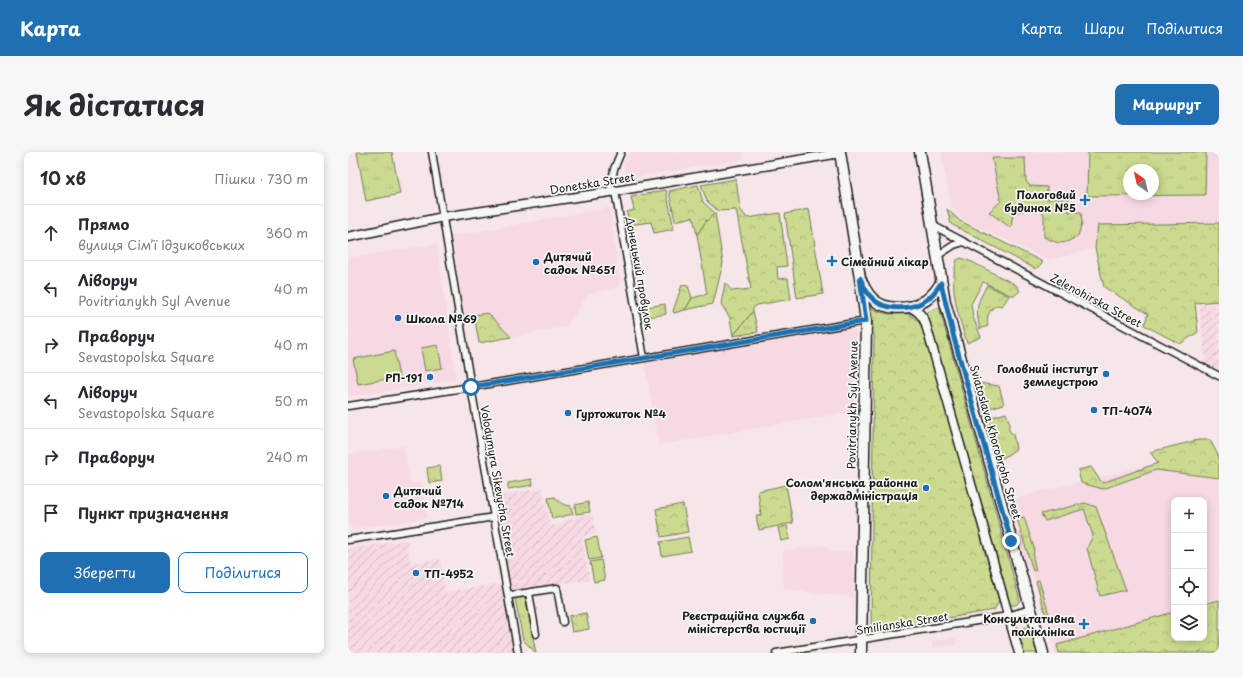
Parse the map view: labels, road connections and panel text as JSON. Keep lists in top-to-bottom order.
{
  "streets": {
    "main road": ["Povitrianykh Syl Avenue", "Sviatoslava Khorobroho Street"],
    "street": [
      "Donetska Street",
      "Донецький провулок",
      "Zelenohirska Street",
      "Volodymyra Sikevycha Street",
      "Smilianska Street"
    ]
  },
  "crossings": [
    ["Donetska Street", "Донецький провулок"],
    ["Donetska Street", "Povitrianykh Syl Avenue"],
    ["Donetska Street", "Volodymyra Sikevycha Street"],
    ["Zelenohirska Street", "Sviatoslava Khorobroho Street"],
    ["Povitrianykh Syl Avenue", "Smilianska Street"],
    ["Sviatoslava Khorobroho Street", "Smilianska Street"]
  ],
  "places": {
    "health": ["Пологовий будинок №5", "Сімейний лікар", "Консультативна поліклініка"],
    "other": [
      "Дитячий садок №651",
      "Школа №69",
      "Головний інститут землеустрою",
      "РП-191",
      "ТП-4074",
      "Гуртожиток №4",
      "Солом'янська районна держадміністрація",
      "Дитячий садок №714",
      "ТП-4952",
      "Реєстраційна служба міністерства юстиції"
    ]
  },
  "north": "top left",
  "page": {
    "header": "Карта",
    "nav": ["Карта", "Шари", "Поділитися"],
    "title": "Як дістатися",
    "buttons": [
      "Маршрут",
      ["Зберегти", "Поділитися"]
    ],
    "heading": ["10 хв", "Пішки · 730 m"],
    "list": [
      ["Прямо", "вулиця Сімʼї Ідзиковських", "360 m"],
      ["Ліворуч", "Povitrianykh Syl Avenue", "40 m"],
      ["Праворуч", "Sevastopolska Square", "40 m"],
      ["Ліворуч", "Sevastopolska Square", "50 m"],
      ["Праворуч", "240 m"],
      "Пункт призначення"
    ],
    "map_buttons": ["+", "−"]
  }
}
